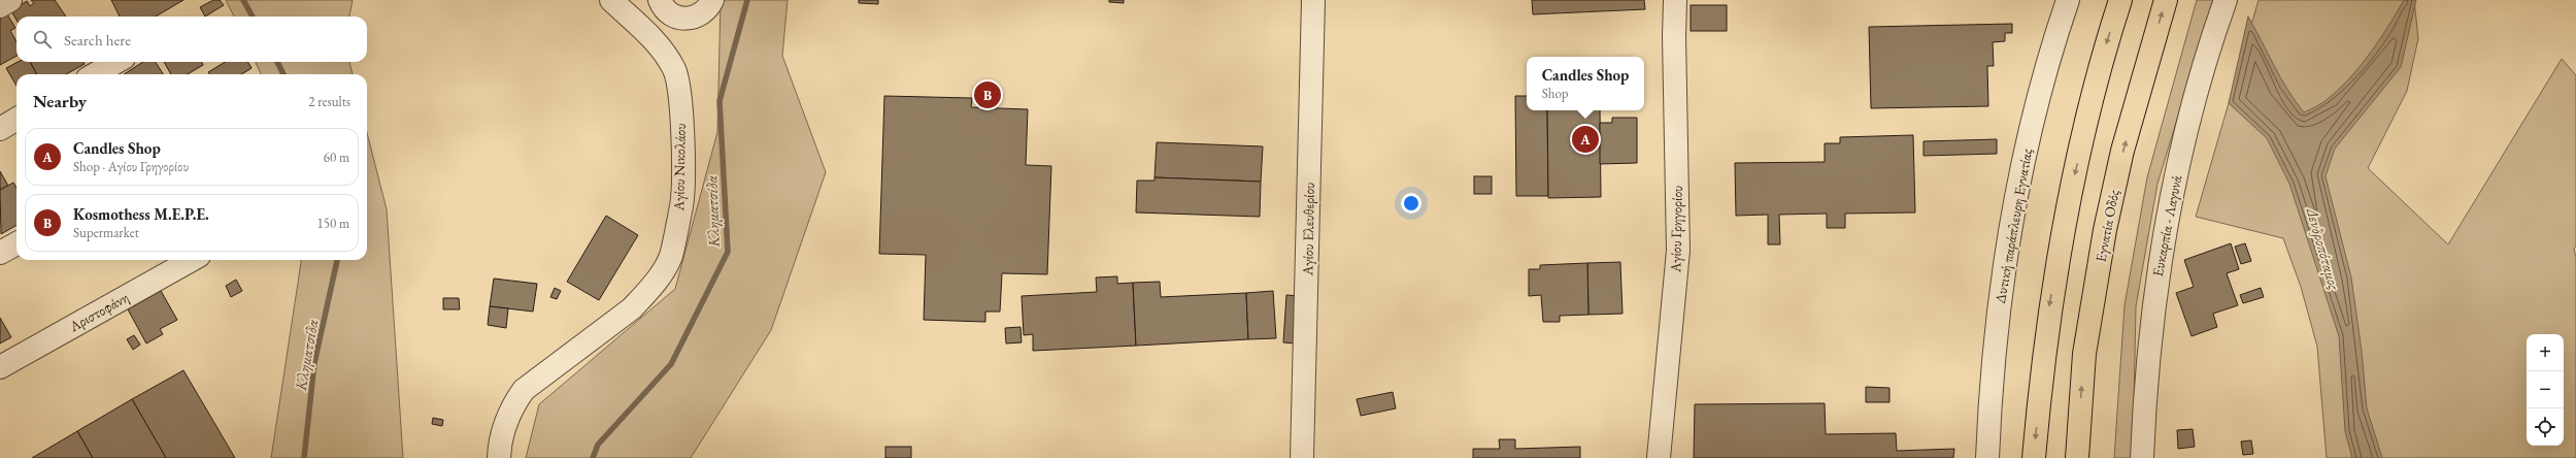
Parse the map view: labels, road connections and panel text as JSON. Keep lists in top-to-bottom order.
{
  "streets": {
    "highway": ["Εγνατία Οδός"],
    "street": [
      "Αγίου Νικολάου",
      "Δυτική παράπλευρη Εγνατίας",
      "Ευκαρπία - Λαγυνά",
      "Αγίου Ελευθερίου",
      "Αγίου Γρηγορίου",
      "Αριστοφάνη"
    ]
  },
  "water": ["Κληματσίδα", "Δενδροπόταμος"],
  "page": {
    "search": "Search here",
    "popup": ["Candles Shop", "Shop"],
    "heading": ["Nearby", "2 results"],
    "pins": ["B", "A"],
    "list": [
      {
        "mark": "A",
        "name": "Candles Shop",
        "note": "Shop · Αγίου Γρηγορίου",
        "value": "60 m"
      },
      {
        "mark": "B",
        "name": "Kosmothess M.E.P.E.",
        "note": "Supermarket",
        "value": "150 m"
      }
    ],
    "map_buttons": ["+", "−"]
  }
}
